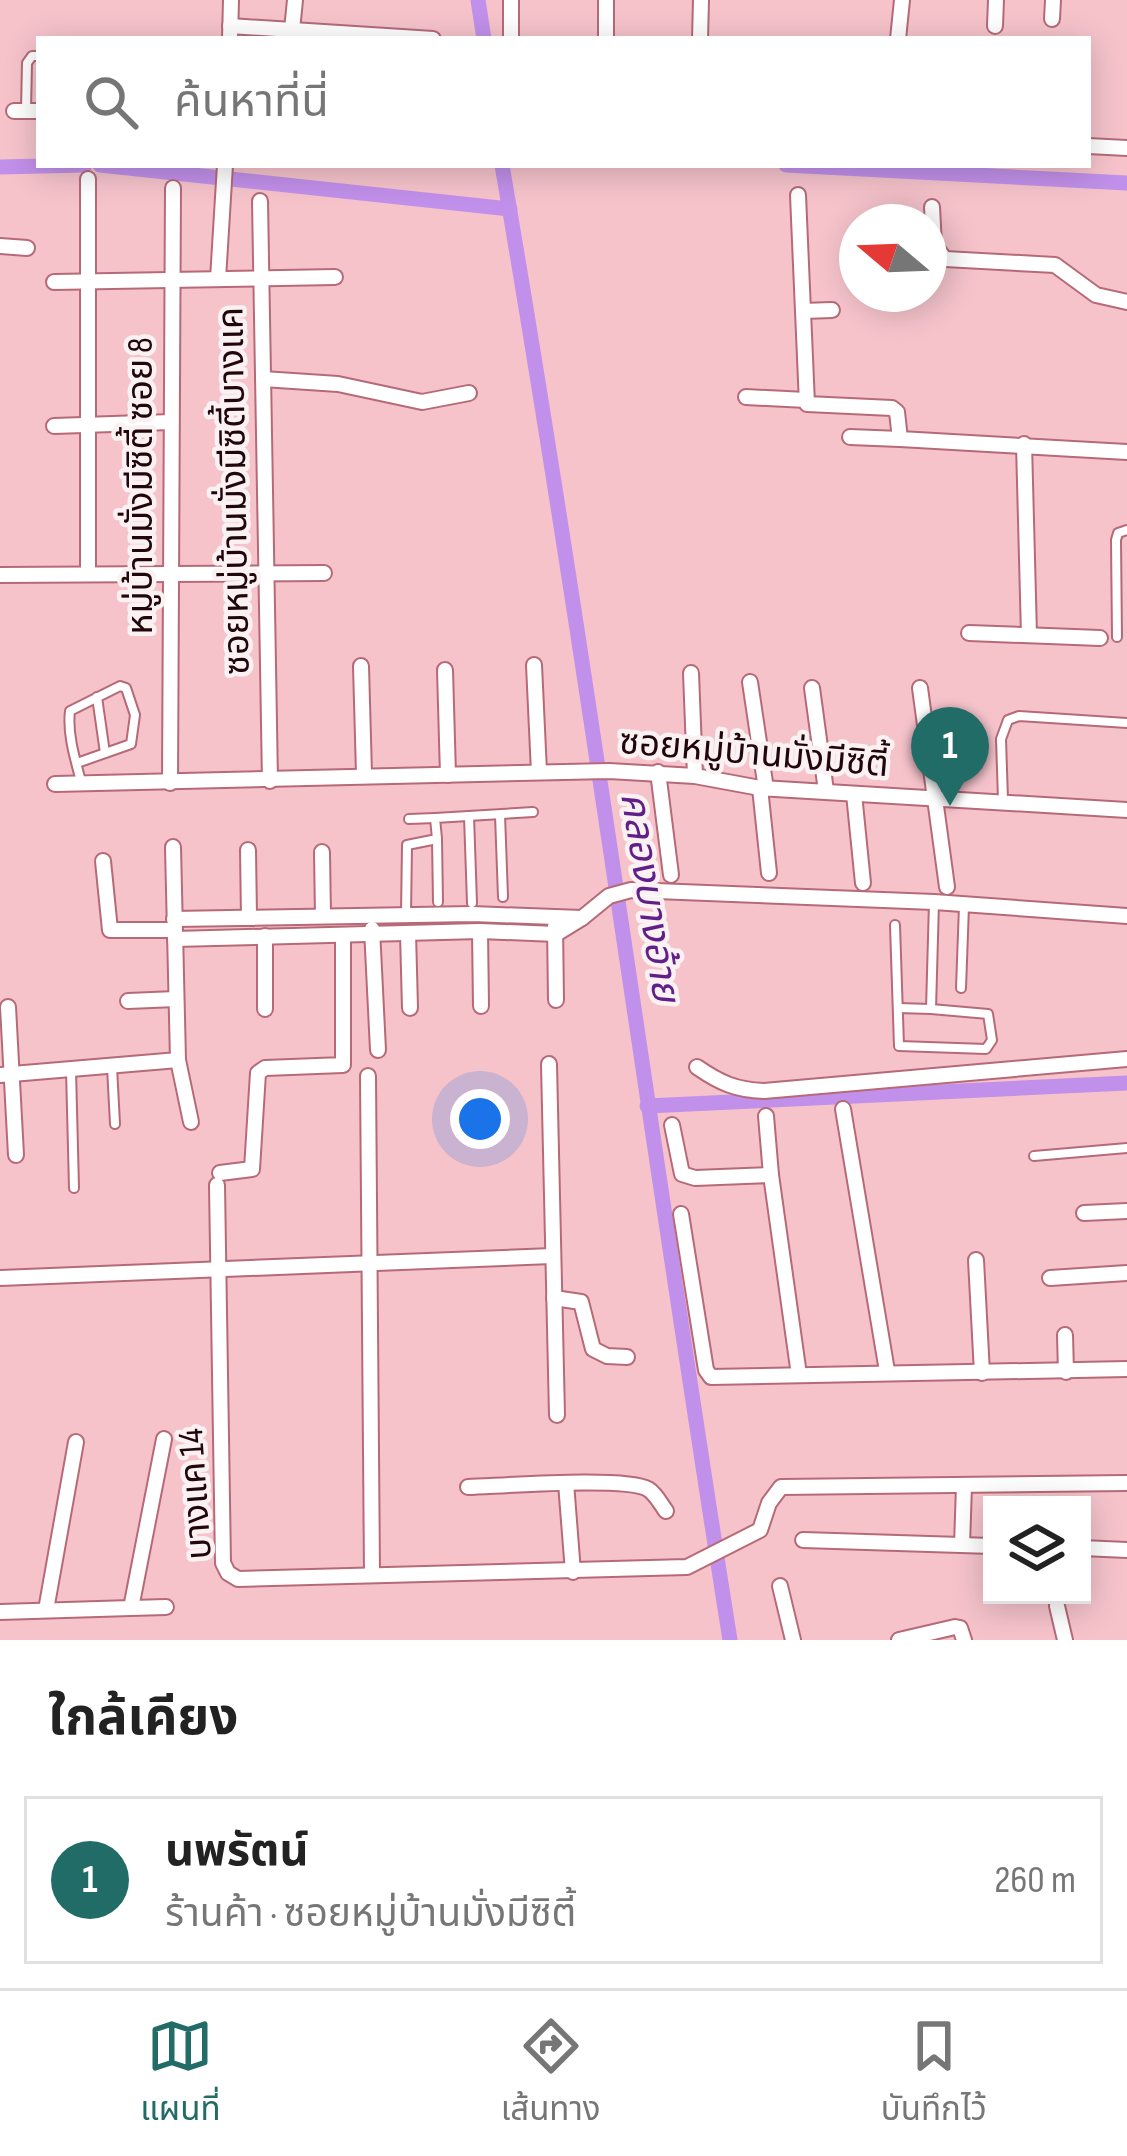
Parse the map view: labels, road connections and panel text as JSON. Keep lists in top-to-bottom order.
{
  "streets": {
    "street": [
      "หมู่บ้านมั่งมีซิตี้ ซอย 8",
      "ซอยหมู่บ้านมั่งมีซิตี้บางแค",
      "ซอยหมู่บ้านมั่งมีซิตี้",
      "บางแค 14"
    ]
  },
  "water": ["คลองบางอ้าย"],
  "north": "left",
  "page": {
    "search": "ค้นหาที่นี่",
    "pins": "1",
    "heading": "ใกล้เคียง",
    "list": [
      {
        "mark": "1",
        "name": "นพรัตน์",
        "note": "ร้านค้า · ซอยหมู่บ้านมั่งมีซิตี้",
        "value": "260 m"
      }
    ],
    "nav": ["แผนที่", "เส้นทาง", "บันทึกไว้"]
  }
}
